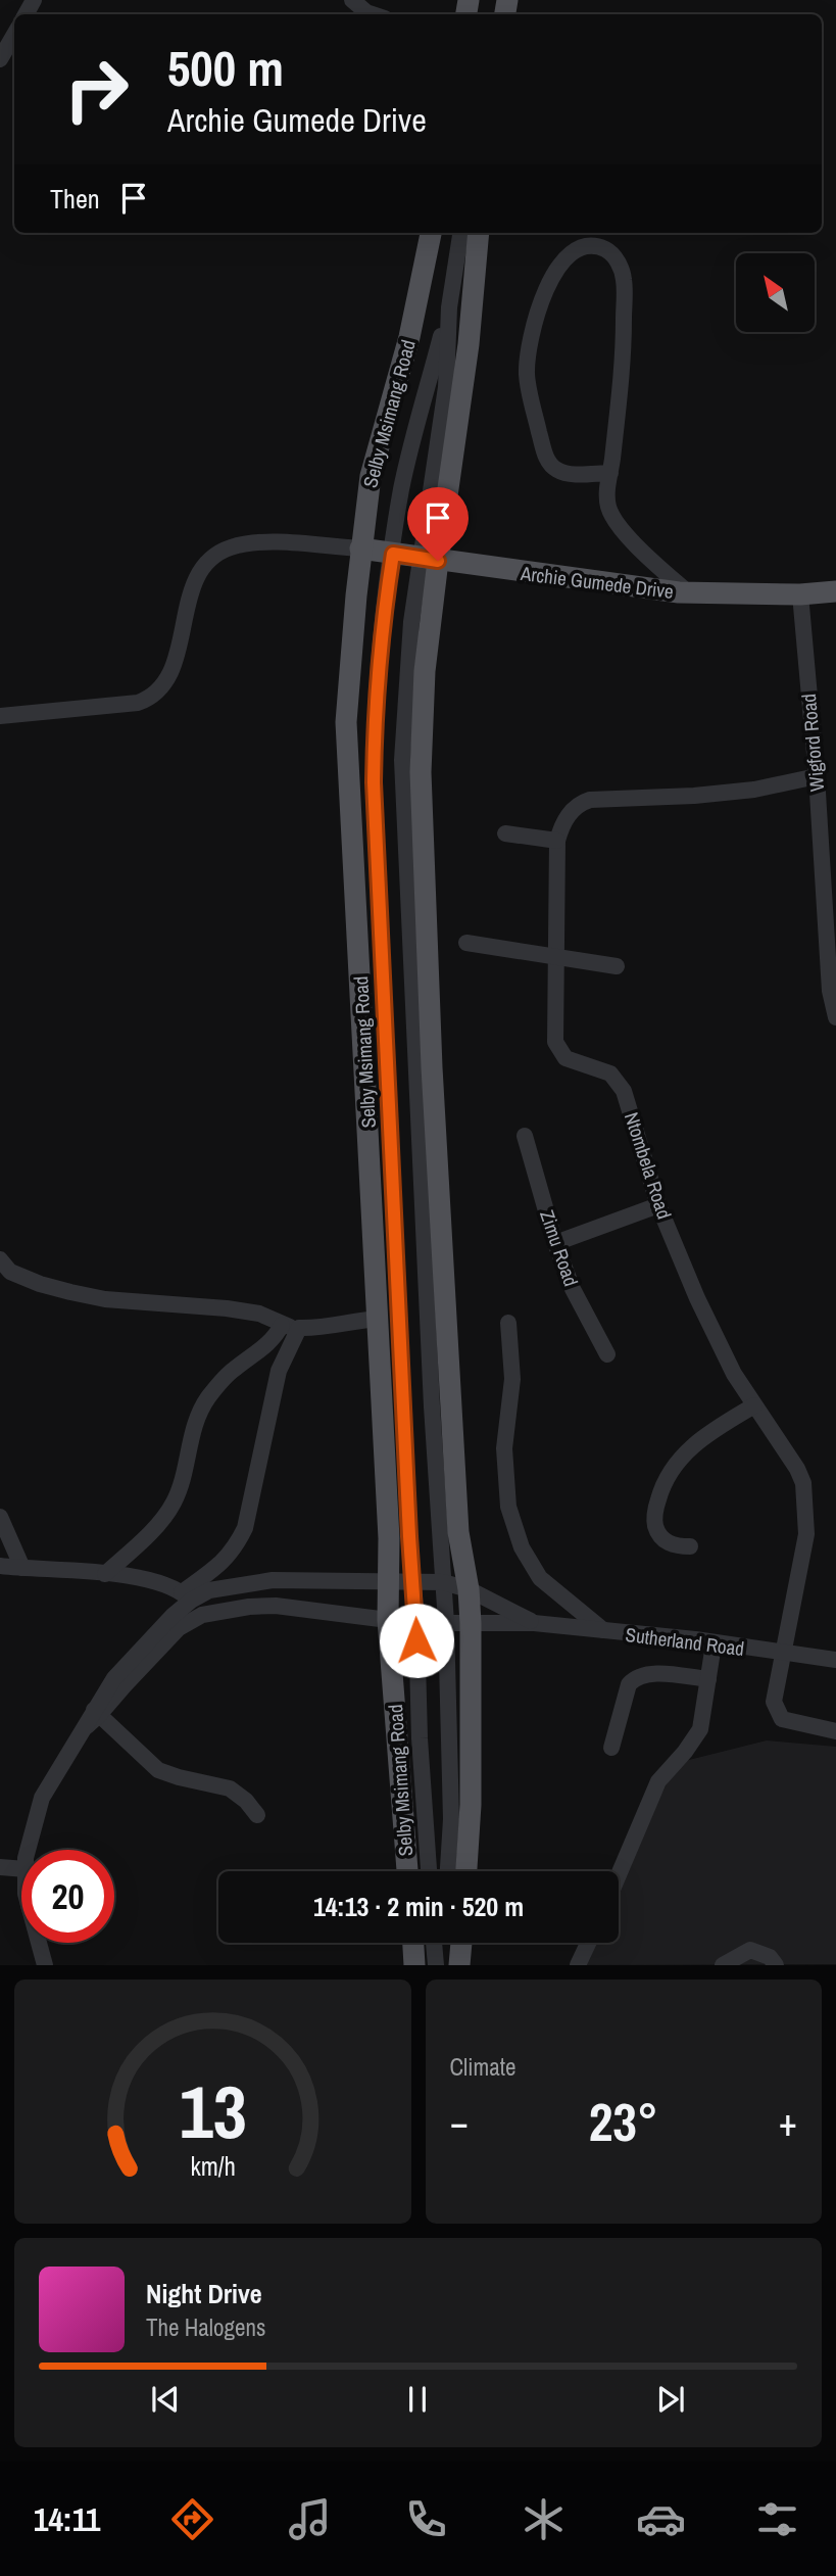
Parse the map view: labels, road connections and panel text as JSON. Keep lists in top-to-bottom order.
{
  "streets": {
    "main road": ["Selby Msimang Road", "Archie Gumede Drive"],
    "street": [
      "Wigford Road",
      "Ntombela Road",
      "Zimu Road",
      "Sutherland Road"
    ]
  },
  "crossings": [
    ["Selby Msimang Road", "Archie Gumede Drive"],
    ["Archie Gumede Drive", "Wigford Road"],
    ["Wigford Road", "Ntombela Road"],
    ["Ntombela Road", "Sutherland Road"]
  ],
  "north": "top left",
  "page": {
    "turn": ["500 m", "Archie Gumede Drive"],
    "then": "Then",
    "limit": "20",
    "trip": "14:13 · 2 min · 520 m",
    "tile": "Climate",
    "heat": ["−", "23°", "+"],
    "song": ["Night Drive", "The Halogens"],
    "tabs": "14:11",
    "gauge": ["13", "km/h"]
  }
}
